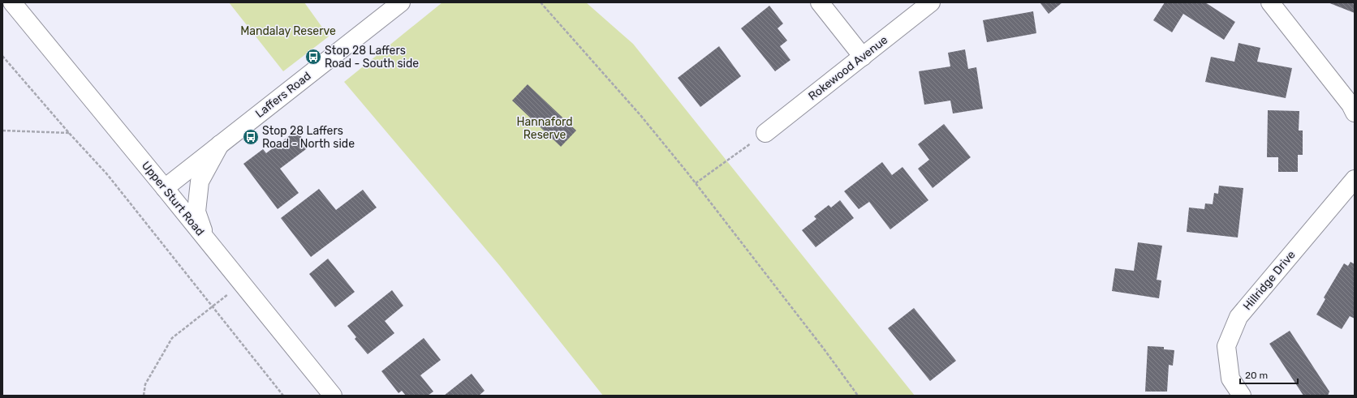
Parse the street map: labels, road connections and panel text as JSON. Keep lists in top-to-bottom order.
{
  "streets": {
    "street": [
      "Rokewood Avenue",
      "Laffers Road",
      "Upper Sturt Road",
      "Hillridge Drive"
    ]
  },
  "crossings": [
    ["Laffers Road", "Upper Sturt Road"]
  ],
  "parks": ["Mandalay Reserve", "Hannaford Reserve"],
  "places": {
    "bus stop": ["Stop 28 Laffers Road - South side", "Stop 28 Laffers Road - North side"]
  },
  "scale_bar": "20 m"
}
